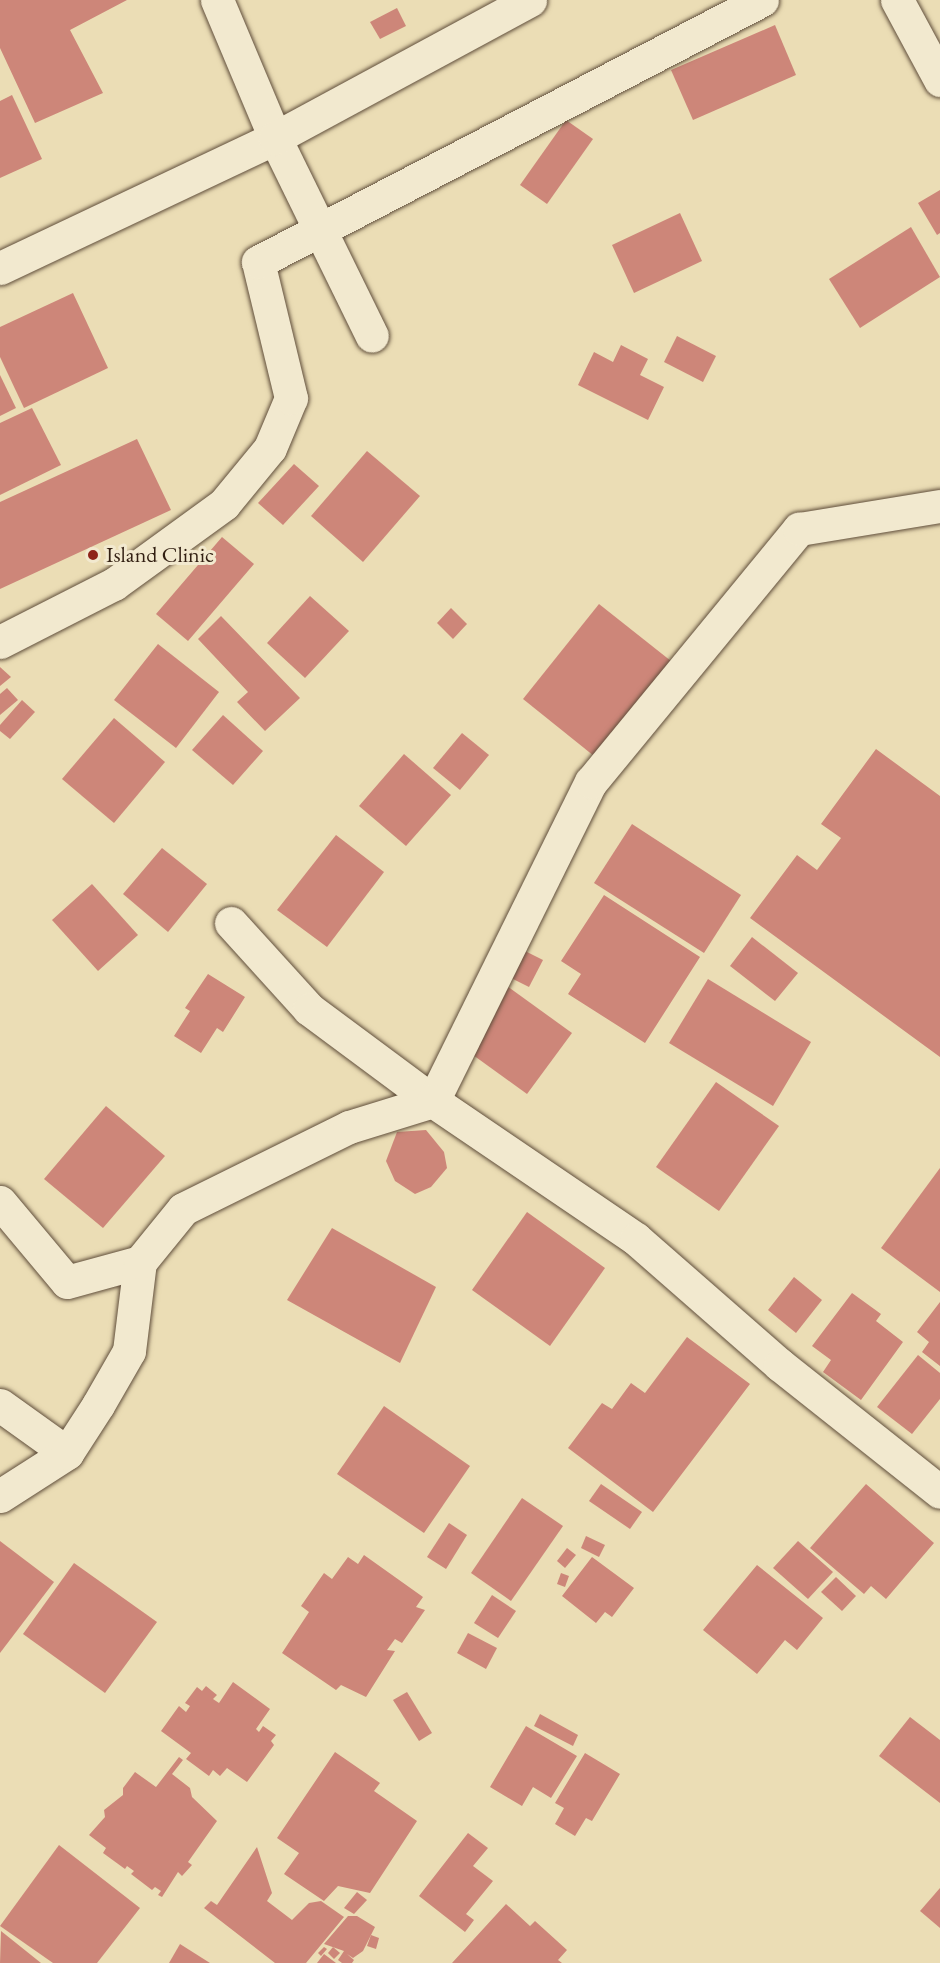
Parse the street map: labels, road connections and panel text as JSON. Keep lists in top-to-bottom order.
{
  "places": ["Island Clinic"]
}
